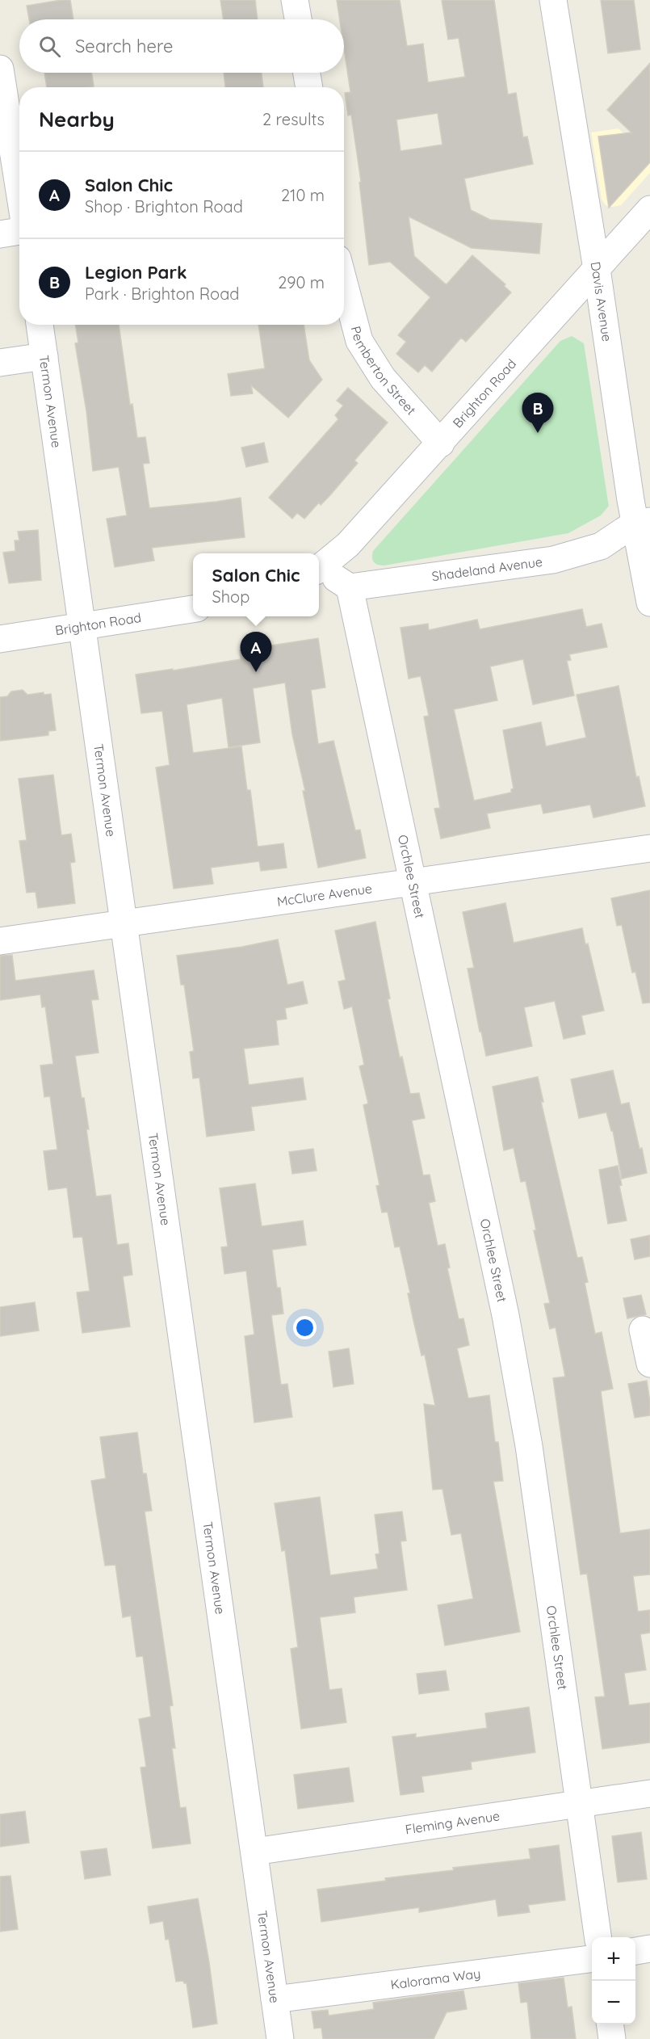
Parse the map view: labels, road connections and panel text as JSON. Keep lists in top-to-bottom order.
{
  "streets": {
    "street": [
      "Davis Avenue",
      "Pemberton Street",
      "Brighton Road",
      "Termon Avenue",
      "Shadeland Avenue",
      "Orchlee Street",
      "McClure Avenue",
      "Fleming Avenue",
      "Kalorama Way"
    ]
  },
  "crossings": [
    ["Davis Avenue", "Brighton Road"],
    ["Davis Avenue", "Shadeland Avenue"],
    ["Pemberton Street", "Brighton Road"],
    ["Brighton Road", "Termon Avenue"],
    ["Termon Avenue", "McClure Avenue"],
    ["Termon Avenue", "Fleming Avenue"],
    ["Termon Avenue", "Kalorama Way"],
    ["Shadeland Avenue", "Orchlee Street"],
    ["Orchlee Street", "McClure Avenue"],
    ["Orchlee Street", "Fleming Avenue"]
  ],
  "page": {
    "search": "Search here",
    "heading": ["Nearby", "2 results"],
    "list": [
      {
        "mark": "A",
        "name": "Salon Chic",
        "note": "Shop · Brighton Road",
        "value": "210 m"
      },
      {
        "mark": "B",
        "name": "Legion Park",
        "note": "Park · Brighton Road",
        "value": "290 m"
      }
    ],
    "pins": ["B", "A"],
    "popup": ["Salon Chic", "Shop"],
    "map_buttons": ["+", "−"]
  }
}
